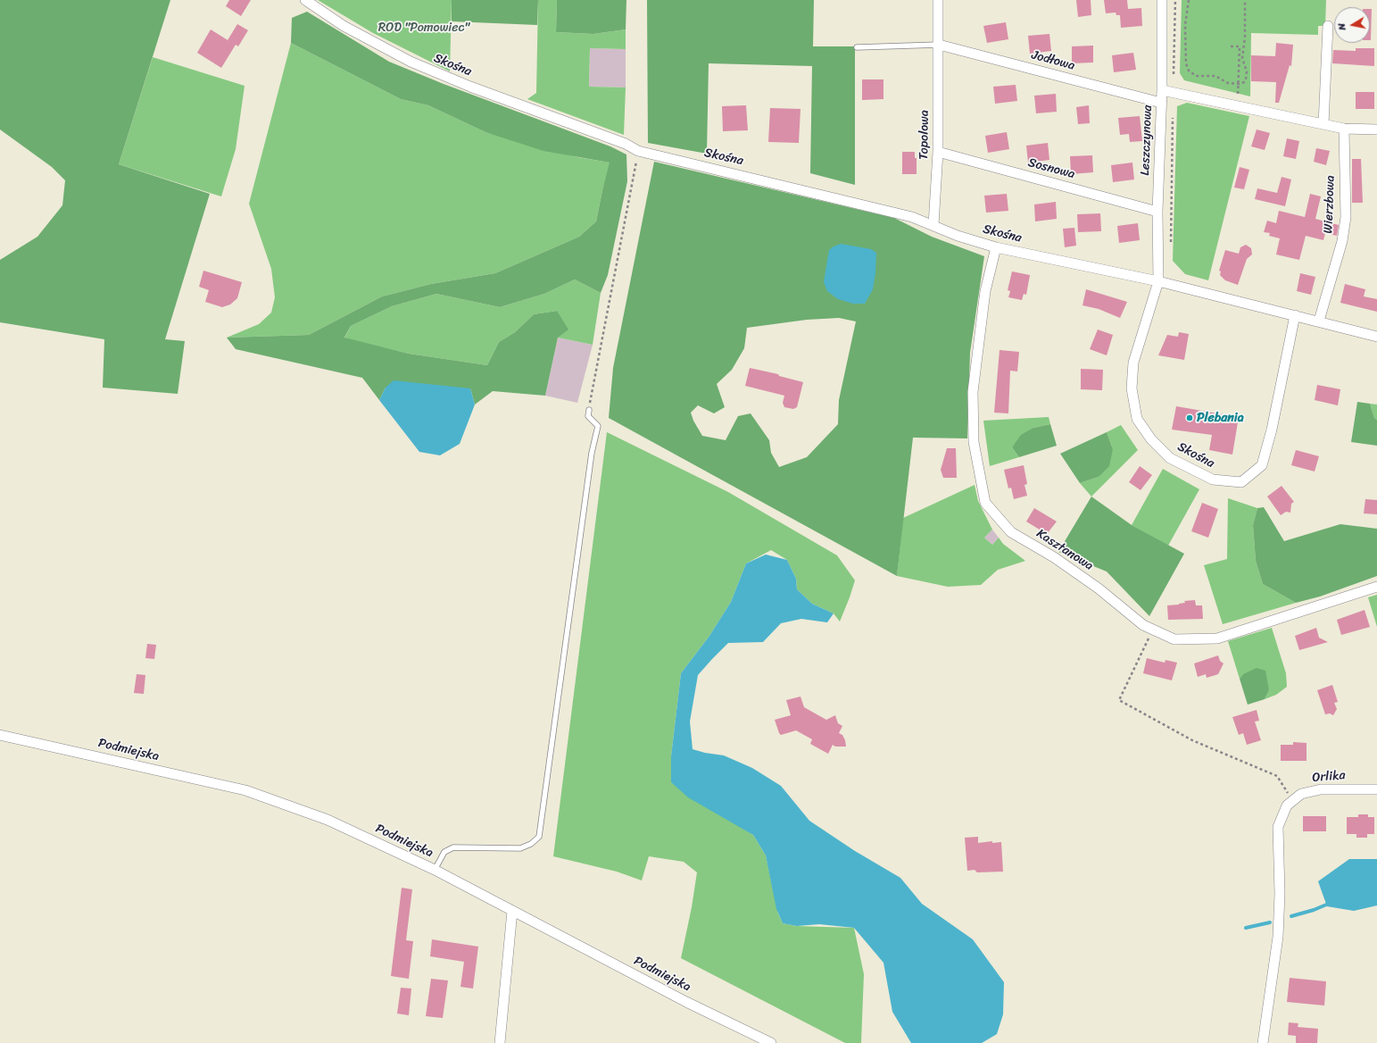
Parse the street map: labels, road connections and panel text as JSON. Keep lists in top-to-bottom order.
{
  "streets": {
    "street": [
      "Jodłowa",
      "Skośna",
      "Topolowa",
      "Leszczynowa",
      "Sosnowa",
      "Wierzbowa",
      "Kasztanowa",
      "Podmiejska",
      "Orlika"
    ]
  },
  "crossings": [
    ["Jodłowa", "Topolowa"],
    ["Jodłowa", "Leszczynowa"],
    ["Skośna", "Topolowa"],
    ["Skośna", "Leszczynowa"],
    ["Skośna", "Wierzbowa"],
    ["Skośna", "Kasztanowa"],
    ["Topolowa", "Sosnowa"],
    ["Leszczynowa", "Sosnowa"]
  ],
  "parks": ["ROD \"Pomowiec\""],
  "places": ["Plebania"],
  "north": "left"
}
